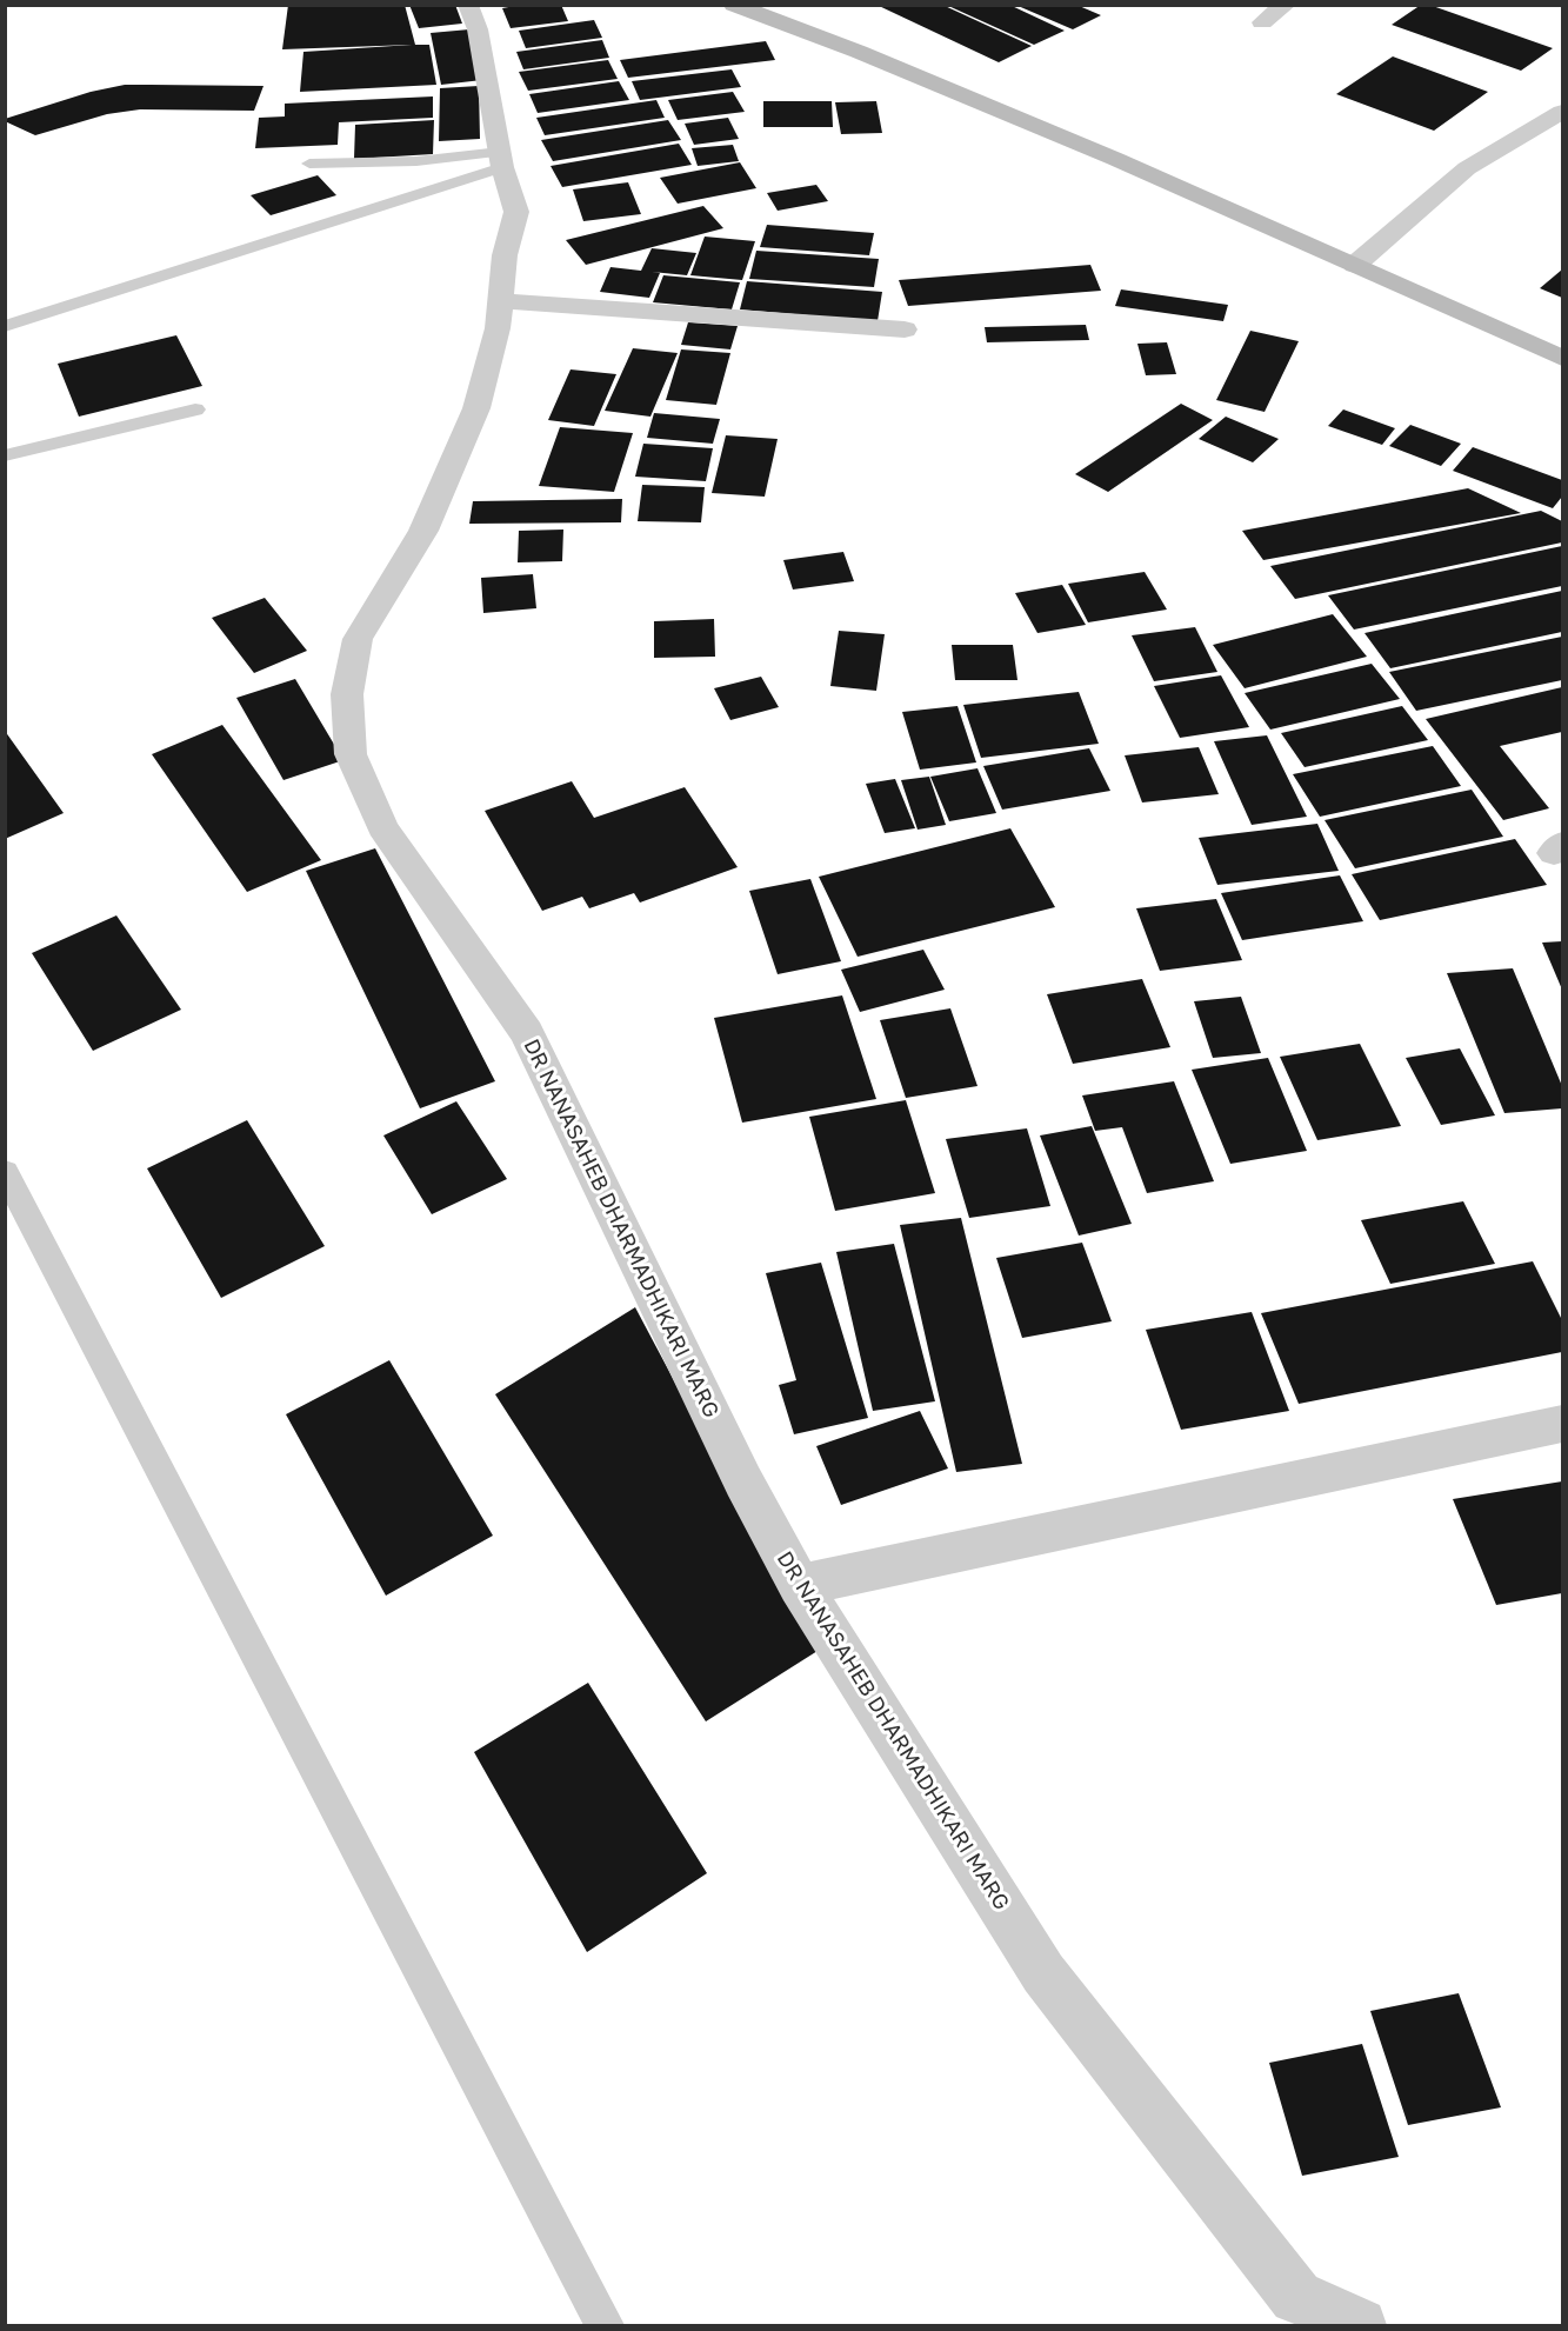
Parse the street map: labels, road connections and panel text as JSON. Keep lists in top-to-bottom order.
{
  "streets": {
    "street": ["DR NANASAHEB DHARMADHIKARI MARG"]
  }
}
